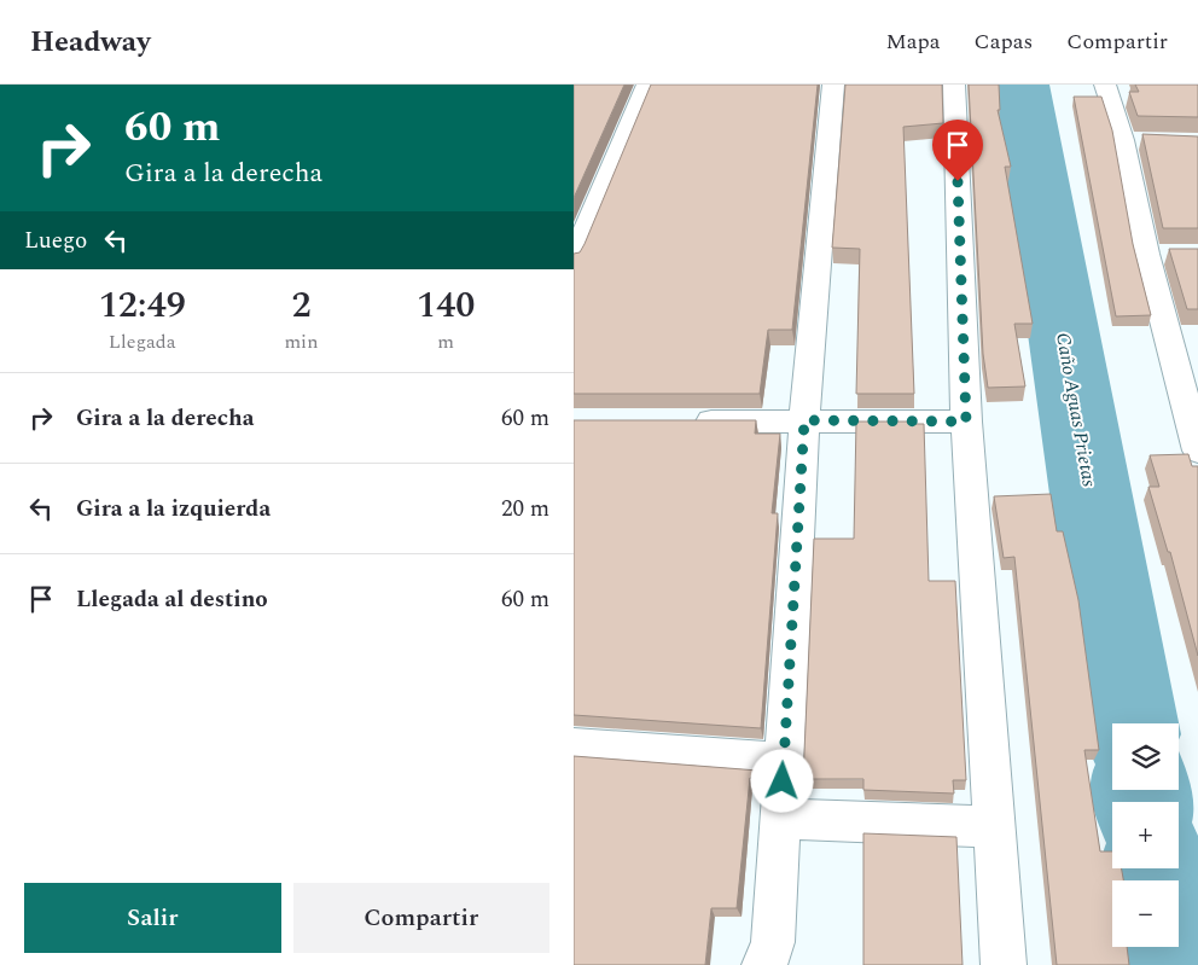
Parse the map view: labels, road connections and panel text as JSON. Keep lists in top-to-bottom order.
{
  "water": ["Caño Aguas Prietas"],
  "page": {
    "header": "Headway",
    "nav": ["Mapa", "Capas", "Compartir"],
    "turn": ["60 m", "Gira a la derecha"],
    "then": "Luego",
    "eta": [
      "12:49",
      "Llegada",
      "2",
      "min",
      "140",
      "m"
    ],
    "list": [
      {
        "name": "Gira a la derecha",
        "value": "60 m"
      },
      {
        "name": "Gira a la izquierda",
        "value": "20 m"
      },
      {
        "name": "Llegada al destino",
        "value": "60 m"
      }
    ],
    "map_buttons": ["+", "−"],
    "buttons": ["Salir", "Compartir"]
  }
}
